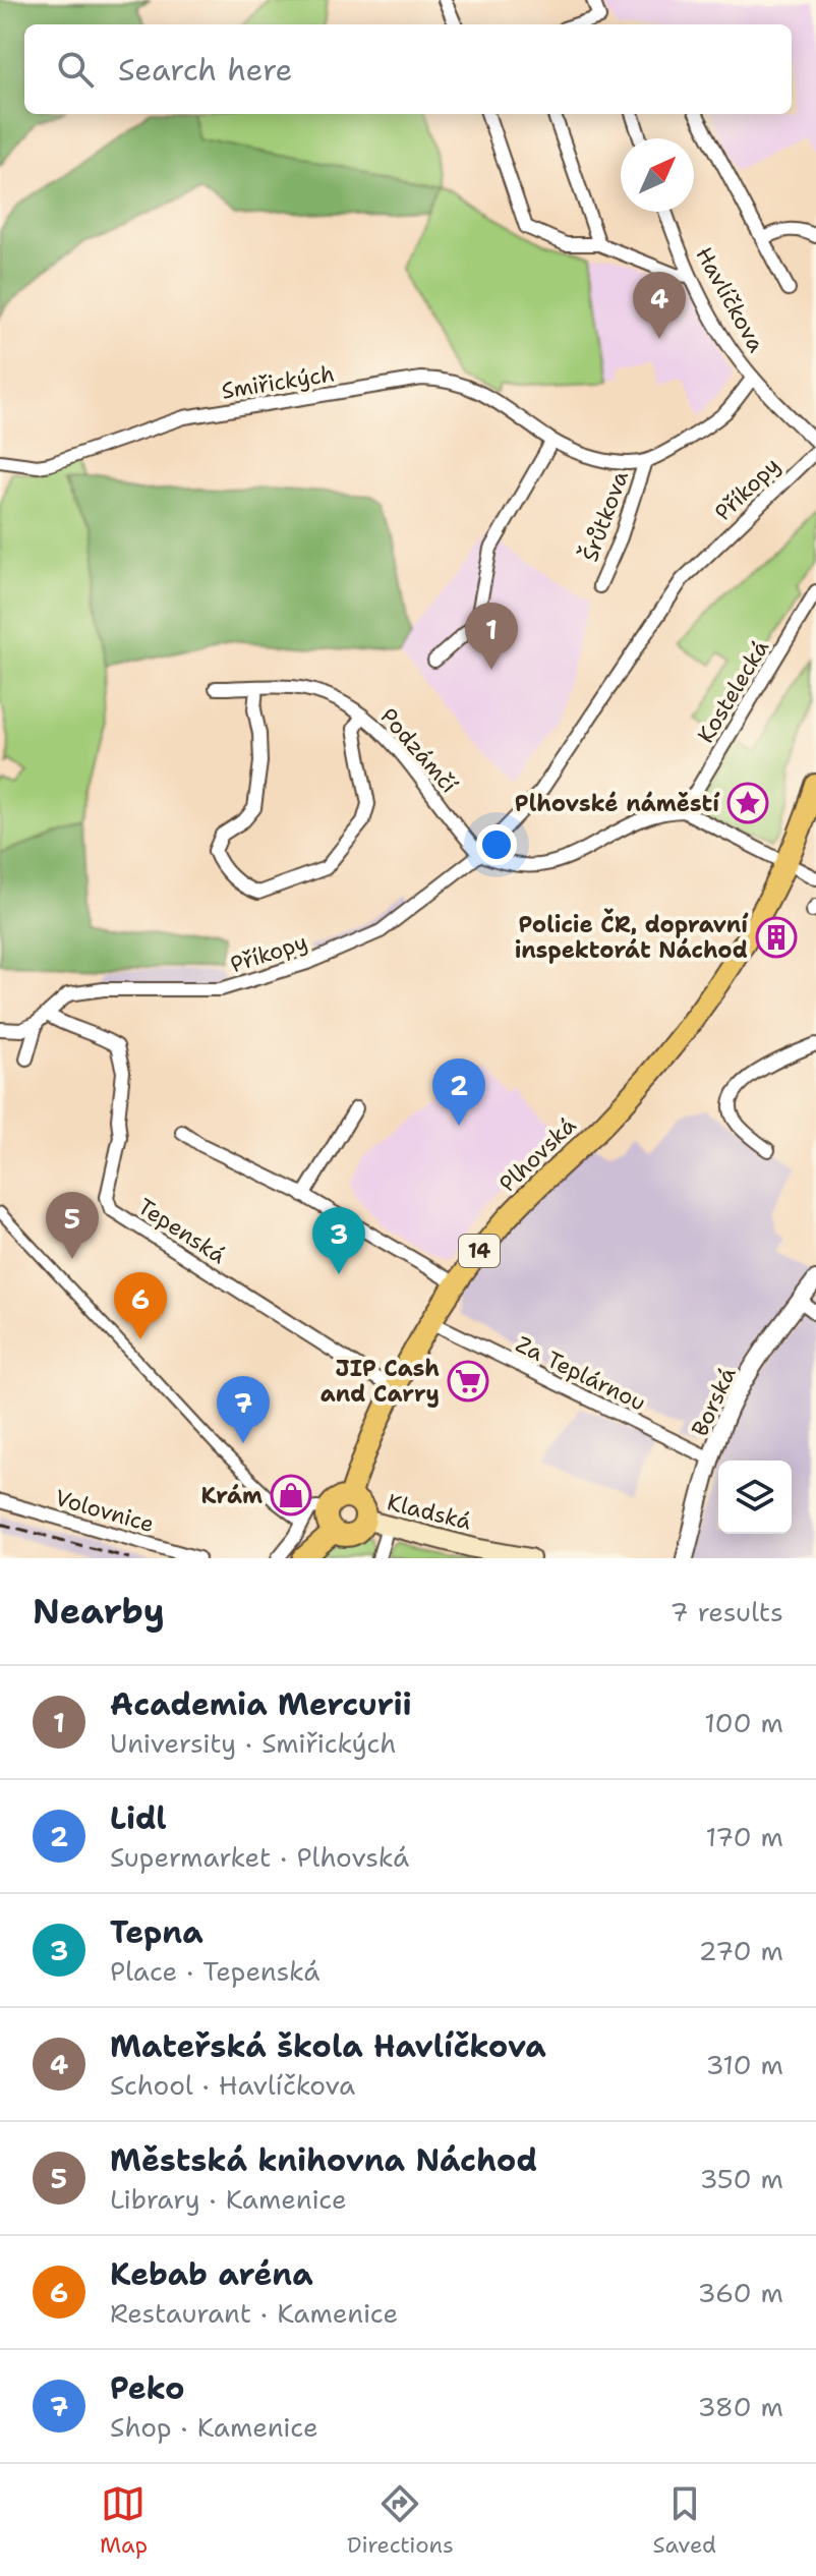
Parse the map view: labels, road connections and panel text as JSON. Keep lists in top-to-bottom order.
{
  "streets": {
    "main road": ["Plhovská", "14", "Kladská"],
    "street": [
      "Havlíčkova",
      "Smiřických",
      "Příkopy",
      "Šrůtkova",
      "Kostelecká",
      "Podzámčí",
      "Tepenská",
      "Za Teplárnou",
      "Borská",
      "Volovnice"
    ]
  },
  "crossings": [
    ["Smiřických", "Šrůtkova"],
    ["Příkopy", "Podzámčí"],
    ["Příkopy", "Tepenská"],
    ["Plhovská", "Tepenská"],
    ["Plhovská", "14"],
    ["Plhovská", "Za Teplárnou"],
    ["Plhovská", "Kladská"],
    ["Za Teplárnou", "Borská"]
  ],
  "places": {
    "place": ["Plhovské náměstí"],
    "building": ["Policie ČR, dopravní inspektorát Náchod"],
    "supermarket": ["JIP Cash and Carry"],
    "shop": ["Krám"]
  },
  "north": "top right",
  "page": {
    "search": "Search here",
    "pins": [
      "4",
      "1",
      "2",
      "5",
      "3",
      "6",
      "7"
    ],
    "heading": ["Nearby", "7 results"],
    "list": [
      {
        "mark": "1",
        "name": "Academia Mercurii",
        "note": "University · Smiřických",
        "value": "100 m"
      },
      {
        "mark": "2",
        "name": "Lidl",
        "note": "Supermarket · Plhovská",
        "value": "170 m"
      },
      {
        "mark": "3",
        "name": "Tepna",
        "note": "Place · Tepenská",
        "value": "270 m"
      },
      {
        "mark": "4",
        "name": "Mateřská škola Havlíčkova",
        "note": "School · Havlíčkova",
        "value": "310 m"
      },
      {
        "mark": "5",
        "name": "Městská knihovna Náchod",
        "note": "Library · Kamenice",
        "value": "350 m"
      },
      {
        "mark": "6",
        "name": "Kebab aréna",
        "note": "Restaurant · Kamenice",
        "value": "360 m"
      },
      {
        "mark": "7",
        "name": "Peko",
        "note": "Shop · Kamenice",
        "value": "380 m"
      }
    ],
    "nav": ["Map", "Directions", "Saved"]
  }
}
